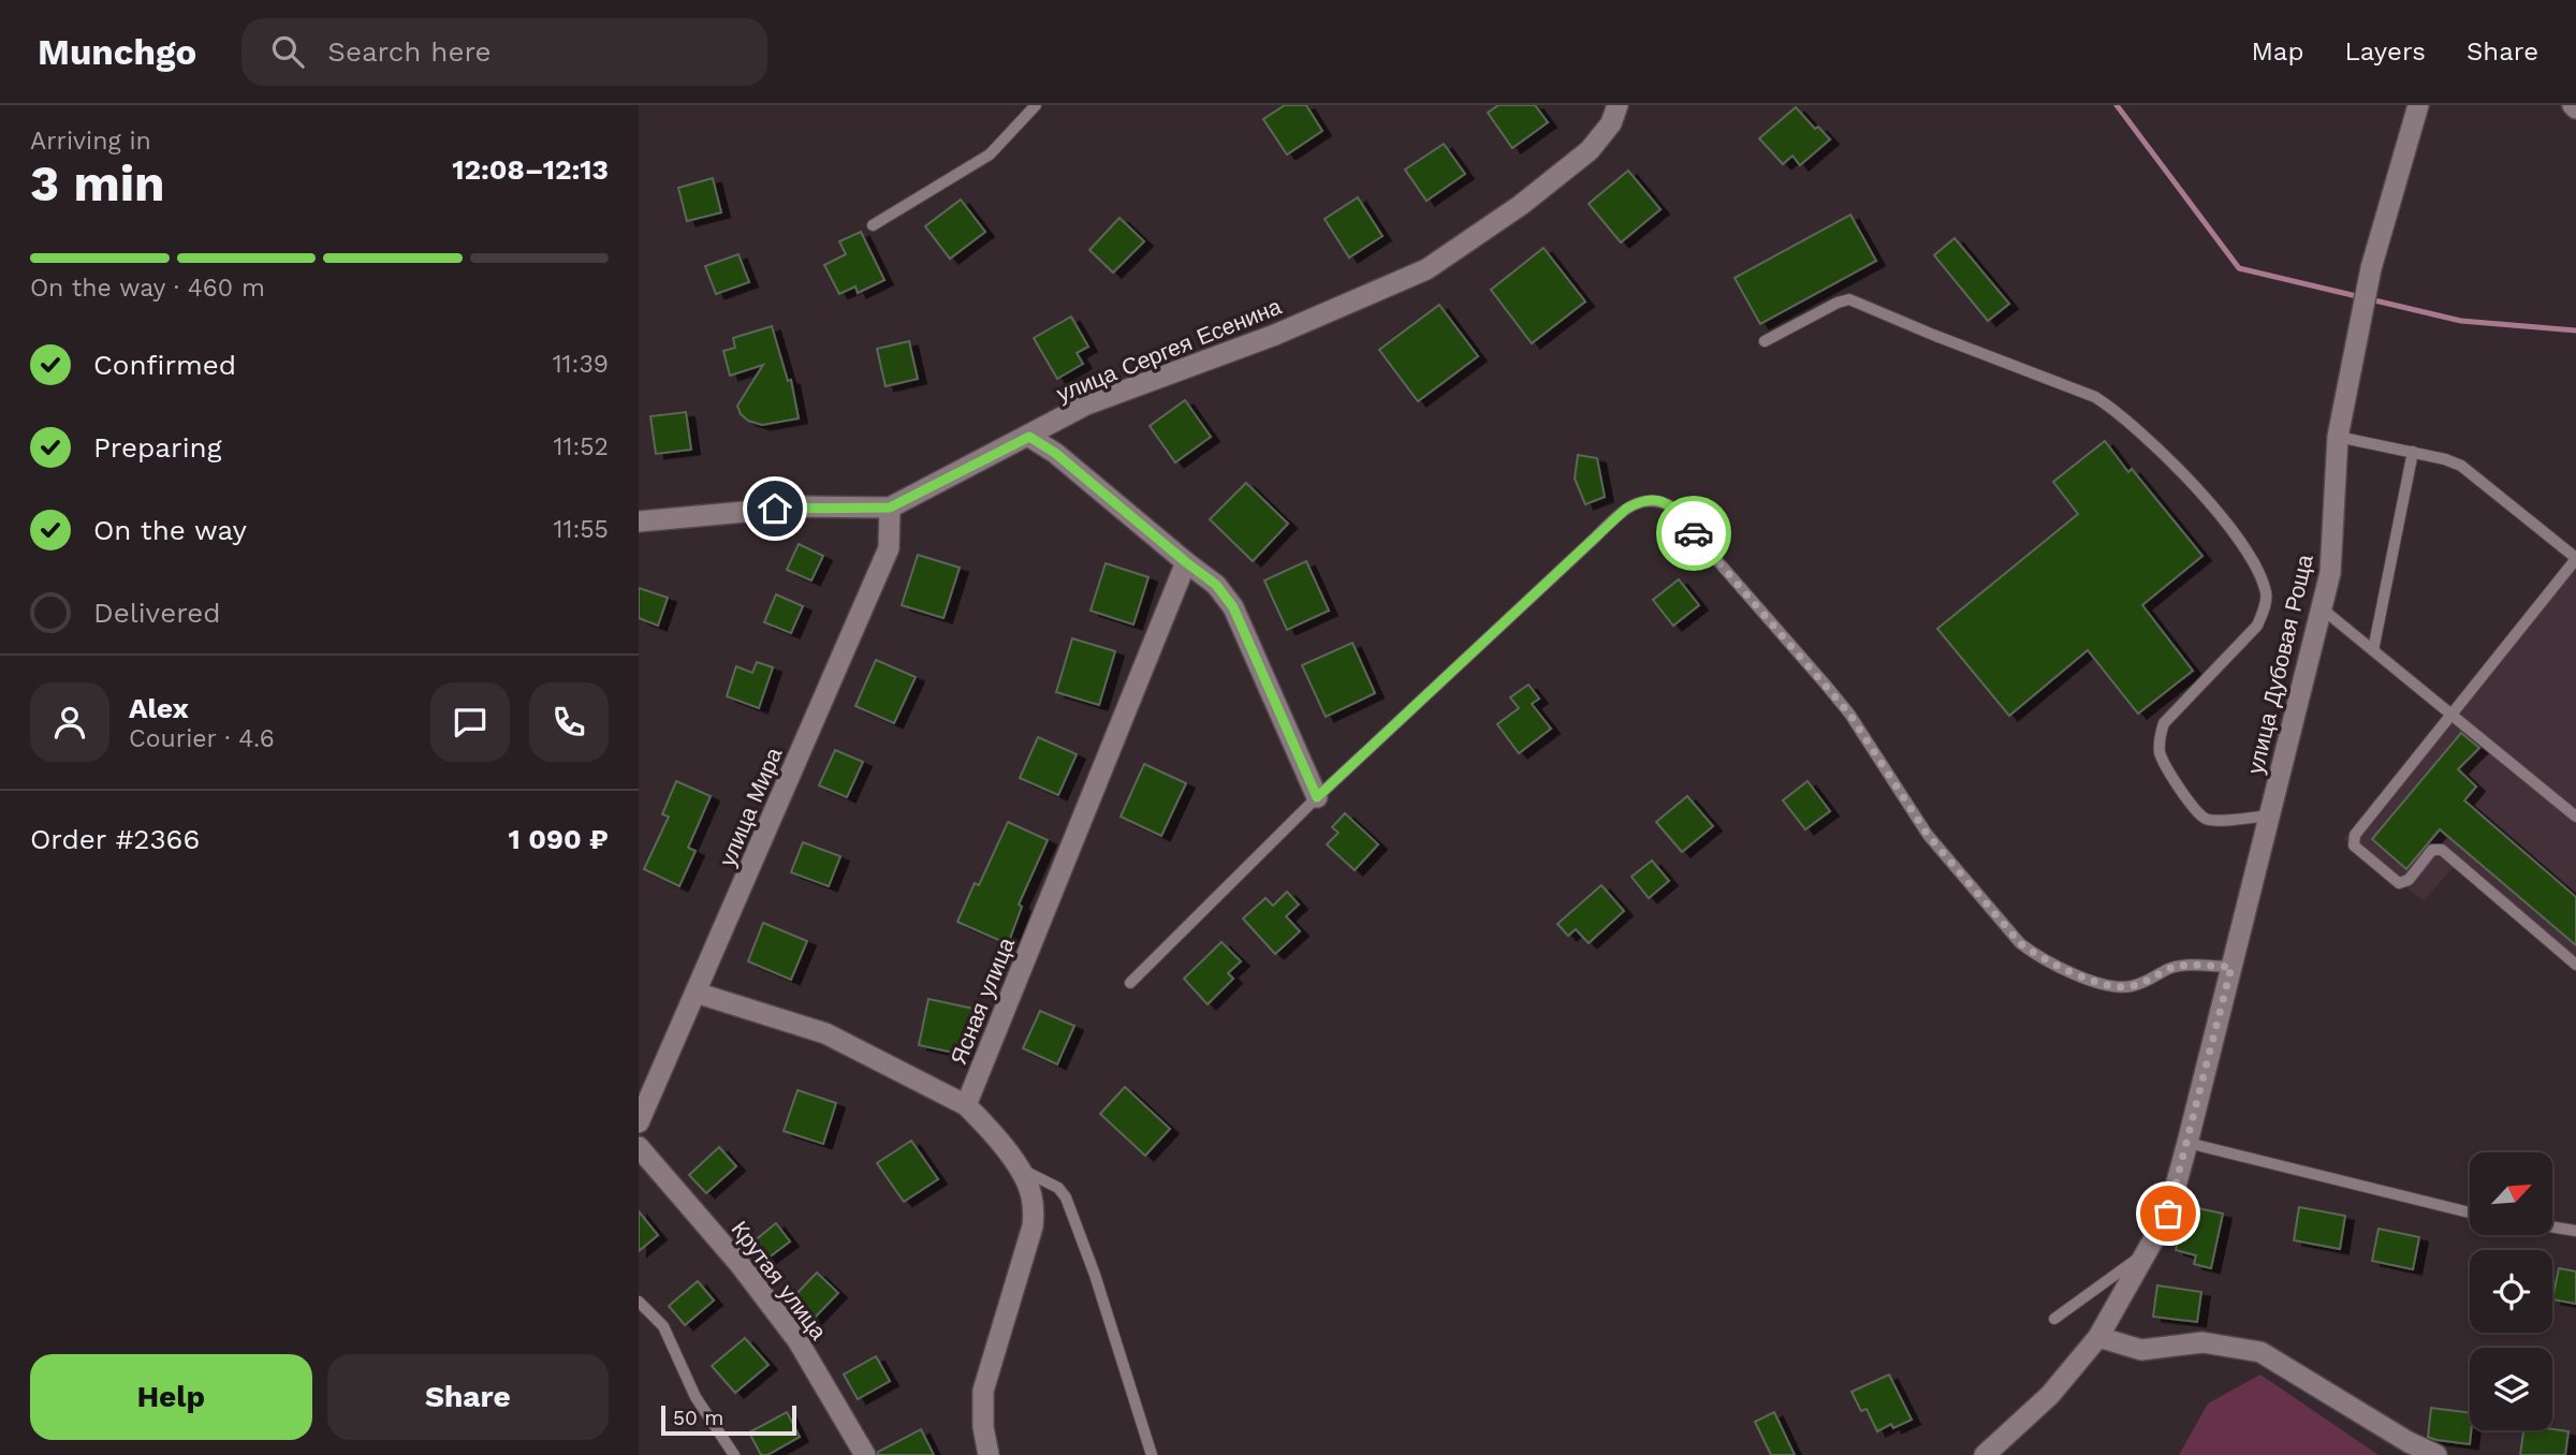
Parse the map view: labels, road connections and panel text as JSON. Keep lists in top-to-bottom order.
{
  "streets": {
    "street": [
      "улица Сергея Есенина",
      "улица Дубовая Роща",
      "улица Мира",
      "Ясная улица",
      "Крутая улица"
    ]
  },
  "crossings": [
    ["улица Сергея Есенина", "улица Мира"]
  ],
  "scale_bar": "50 m",
  "north": "top right",
  "page": {
    "header": "Munchgo",
    "search": "Search here",
    "nav": ["Map", "Layers", "Share"],
    "heading": ["3 min", "Arriving in", "12:08–12:13"],
    "panel": [
      "Alex",
      "Courier · 4.6",
      "Order #2366",
      "1 090 ₽"
    ],
    "bar": "On the way · 460 m",
    "list": [
      ["Confirmed", "11:39"],
      ["Preparing", "11:52"],
      ["On the way", "11:55"],
      "Delivered"
    ],
    "buttons": ["Help", "Share"],
    "scale": "50 m"
  }
}
